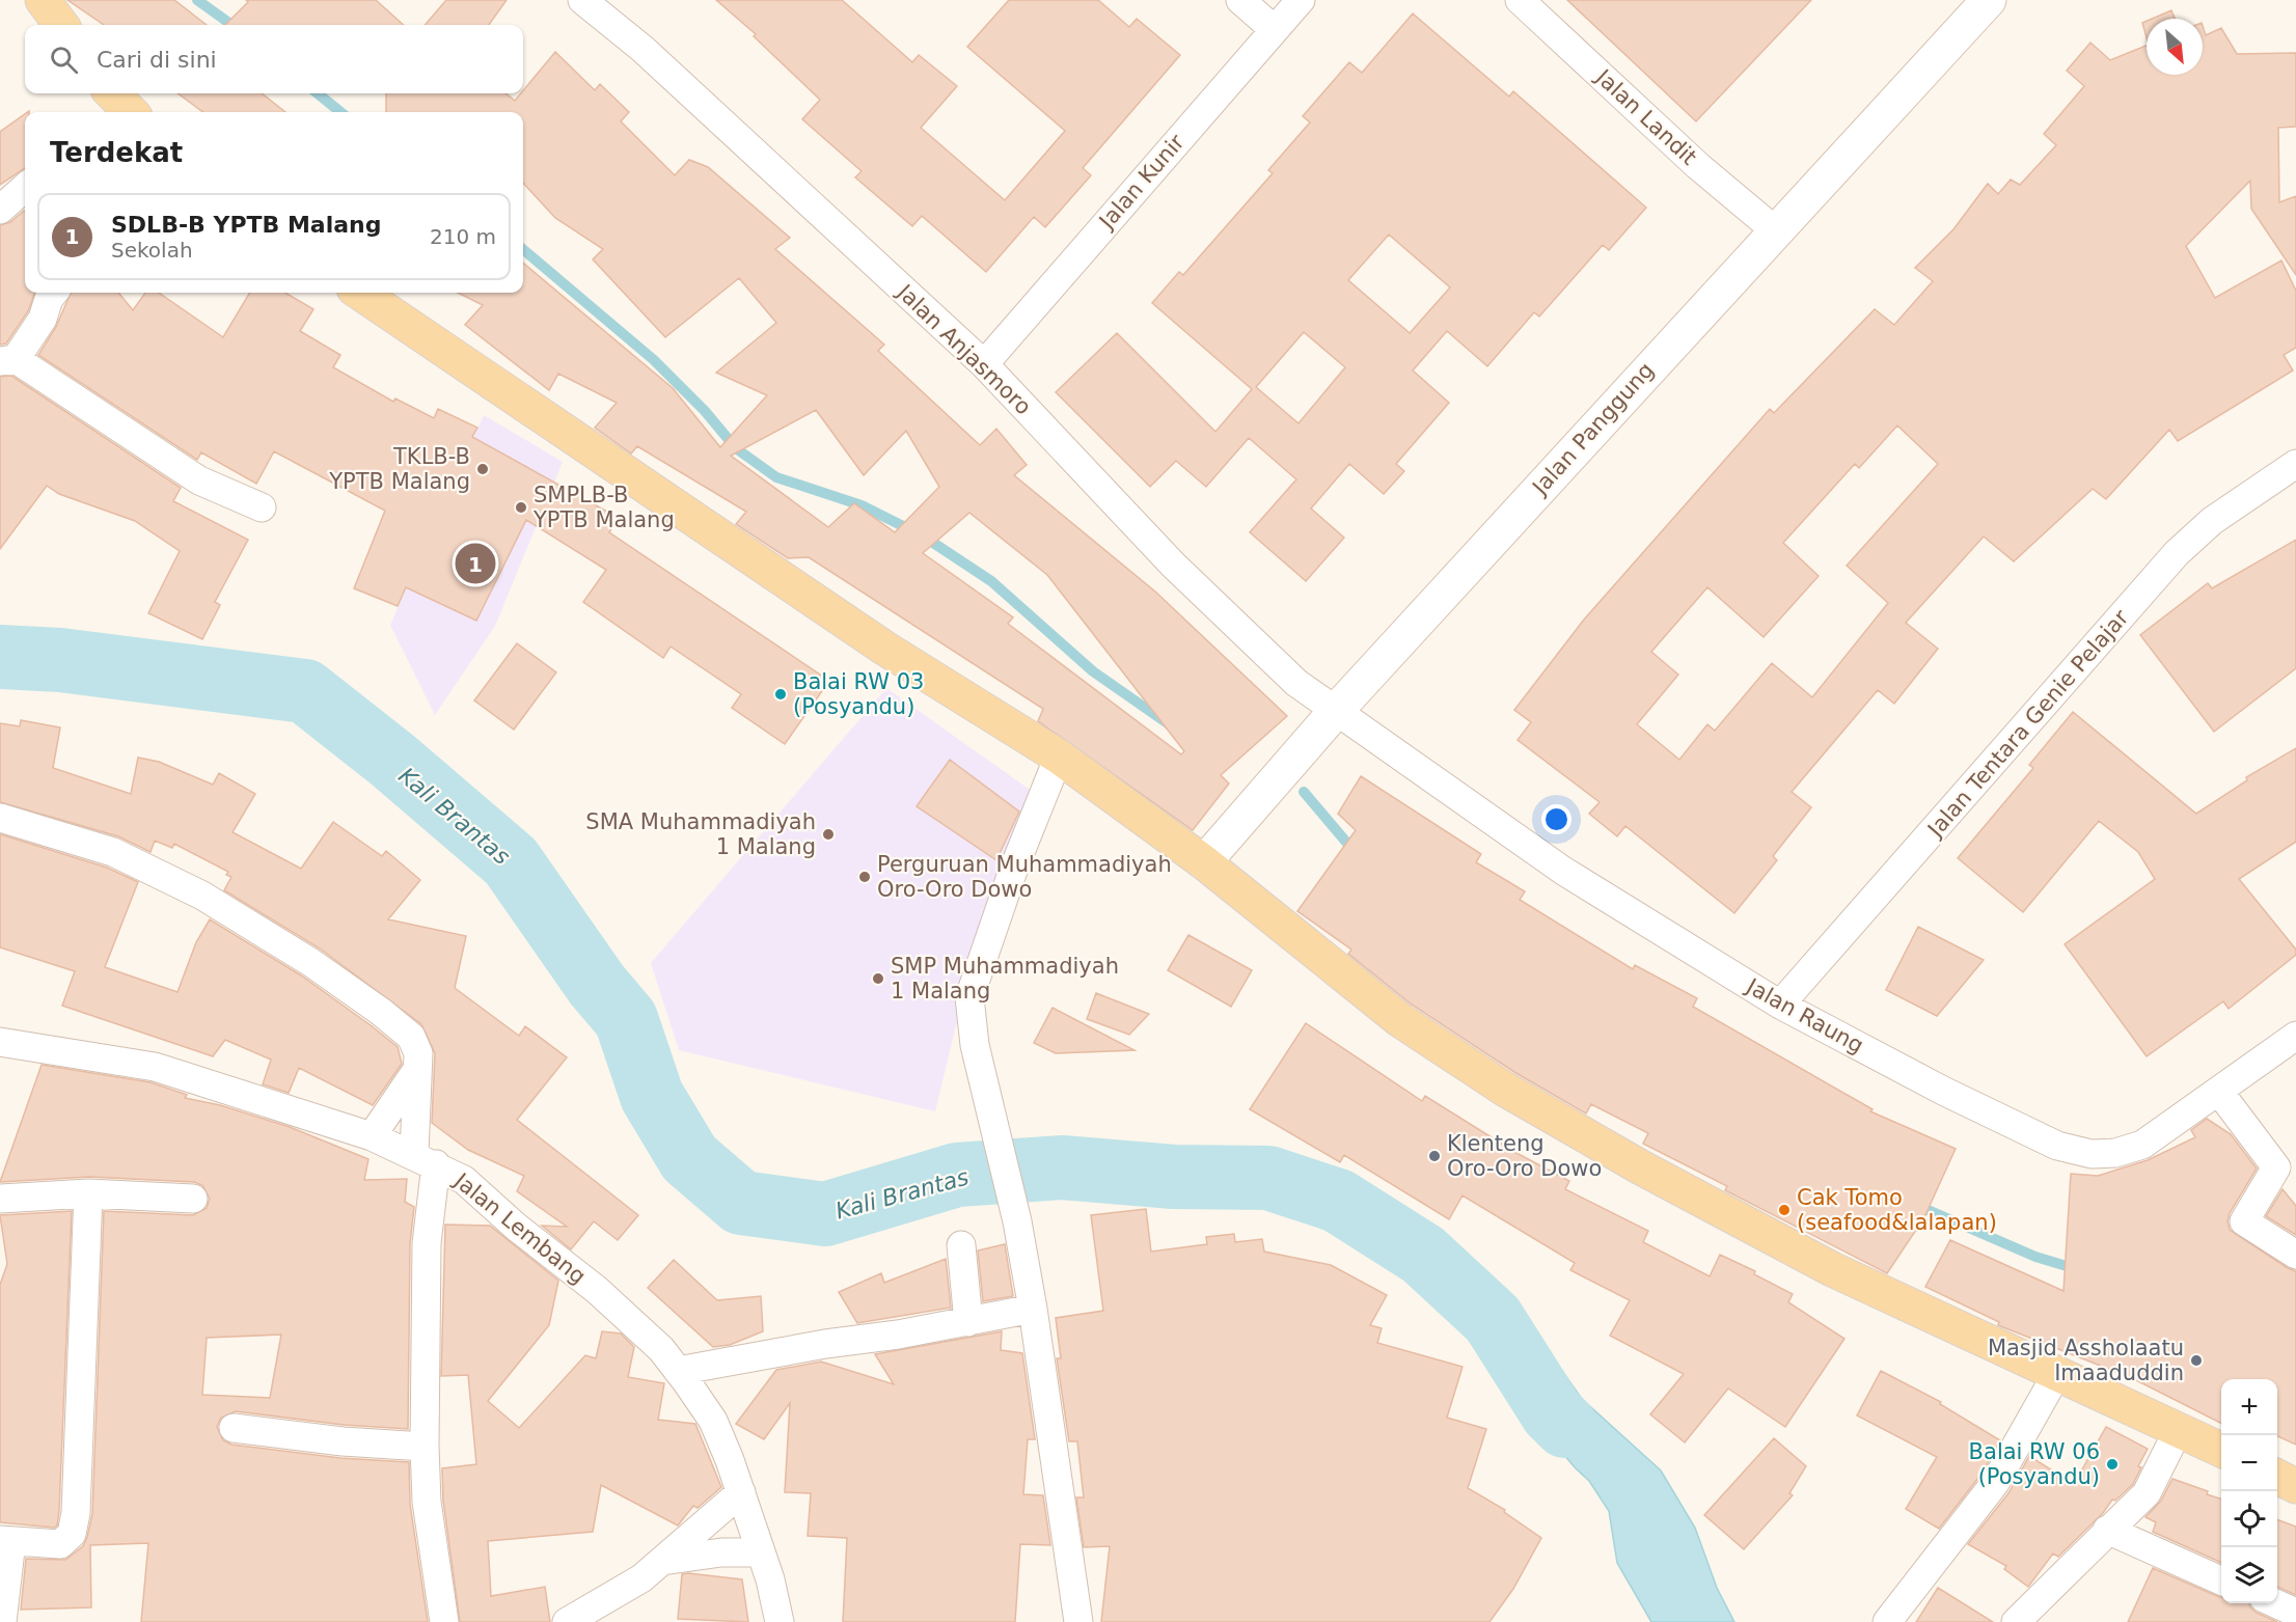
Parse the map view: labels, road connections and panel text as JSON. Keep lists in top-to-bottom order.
{
  "streets": {
    "main road": ["Jalan Panggung"],
    "street": [
      "Jalan Landit",
      "Jalan Kunir",
      "Jalan Anjasmoro",
      "Jalan Tentara Genie Pelajar",
      "Jalan Raung",
      "Jalan Lembang"
    ]
  },
  "crossings": [
    ["Jalan Landit", "Jalan Panggung"],
    ["Jalan Kunir", "Jalan Anjasmoro"],
    ["Jalan Anjasmoro", "Jalan Panggung"],
    ["Jalan Anjasmoro", "Jalan Raung"],
    ["Jalan Panggung", "Jalan Raung"],
    ["Jalan Tentara Genie Pelajar", "Jalan Raung"]
  ],
  "water": ["Kali Brantas"],
  "places": [
    "TKLB-B YPTB Malang",
    "SMPLB-B YPTB Malang",
    "Balai RW 03 (Posyandu)",
    "SMA Muhammadiyah 1 Malang",
    "Perguruan Muhammadiyah Oro-Oro Dowo",
    "SMP Muhammadiyah 1 Malang",
    "Klenteng Oro-Oro Dowo",
    "Cak Tomo (seafood&lalapan)",
    "Masjid Assholaatu Imaaduddin",
    "Balai RW 06 (Posyandu)"
  ],
  "north": "bottom right",
  "page": {
    "search": "Cari di sini",
    "heading": "Terdekat",
    "list": [
      {
        "mark": "1",
        "name": "SDLB-B YPTB Malang",
        "note": "Sekolah",
        "value": "210 m"
      }
    ],
    "pins": "1",
    "map_buttons": ["+", "−"]
  }
}
